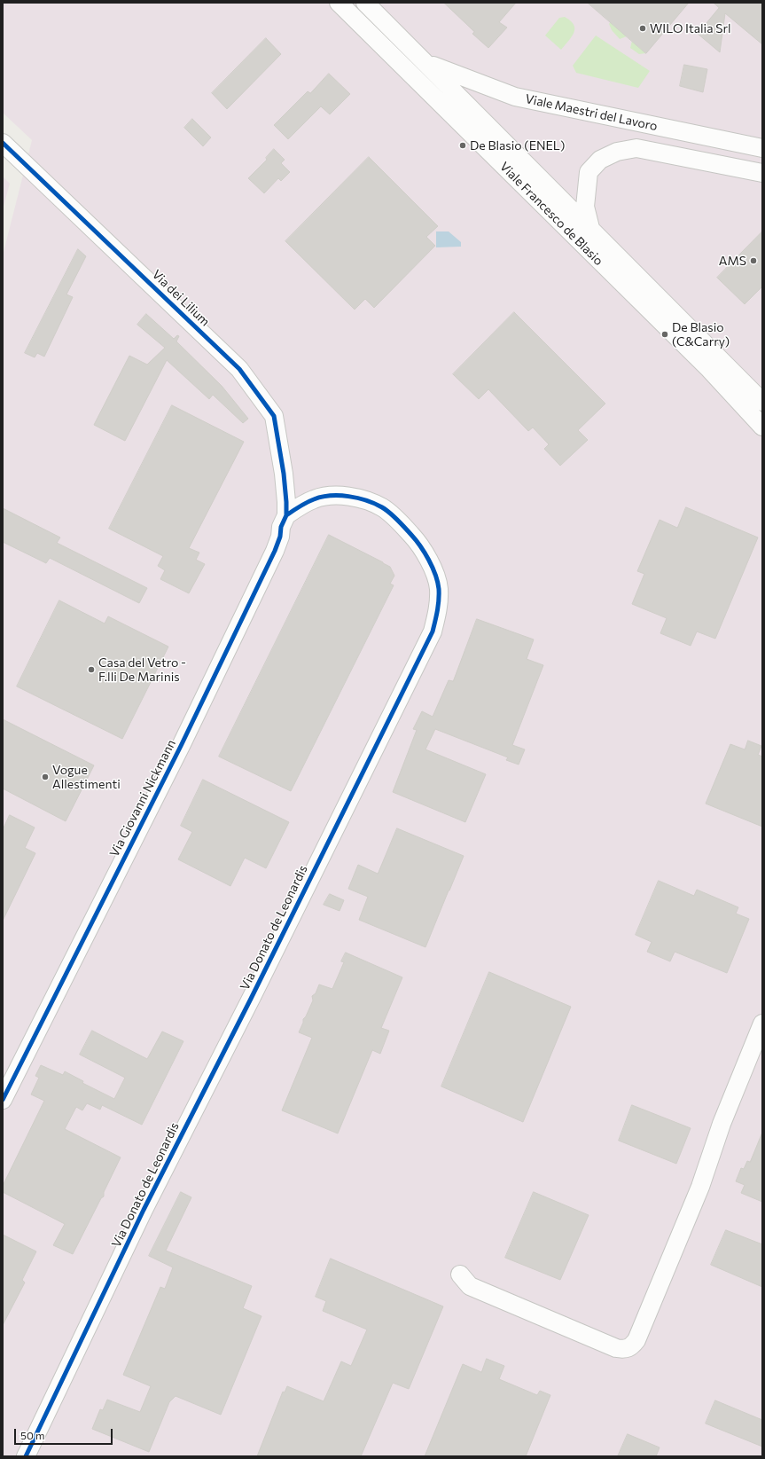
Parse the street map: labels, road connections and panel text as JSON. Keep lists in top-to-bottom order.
{
  "streets": {
    "street": [
      "Viale Maestri del Lavoro",
      "Viale Francesco de Blasio",
      "Via dei Lilium",
      "Via Giovanni Nickmann",
      "Via Donato de Leonardis"
    ]
  },
  "crossings": [
    ["Viale Maestri del Lavoro", "Viale Francesco de Blasio"],
    ["Via dei Lilium", "Via Giovanni Nickmann"],
    ["Via dei Lilium", "Via Donato de Leonardis"],
    ["Via Giovanni Nickmann", "Via Donato de Leonardis"]
  ],
  "places": [
    "WILO Italia Srl",
    "De Blasio (ENEL)",
    "AMS",
    "De Blasio (C&Carry)",
    "Casa del Vetro - F.lli De Marinis",
    "Vogue Allestimenti"
  ],
  "scale_bar": "50 m"
}
